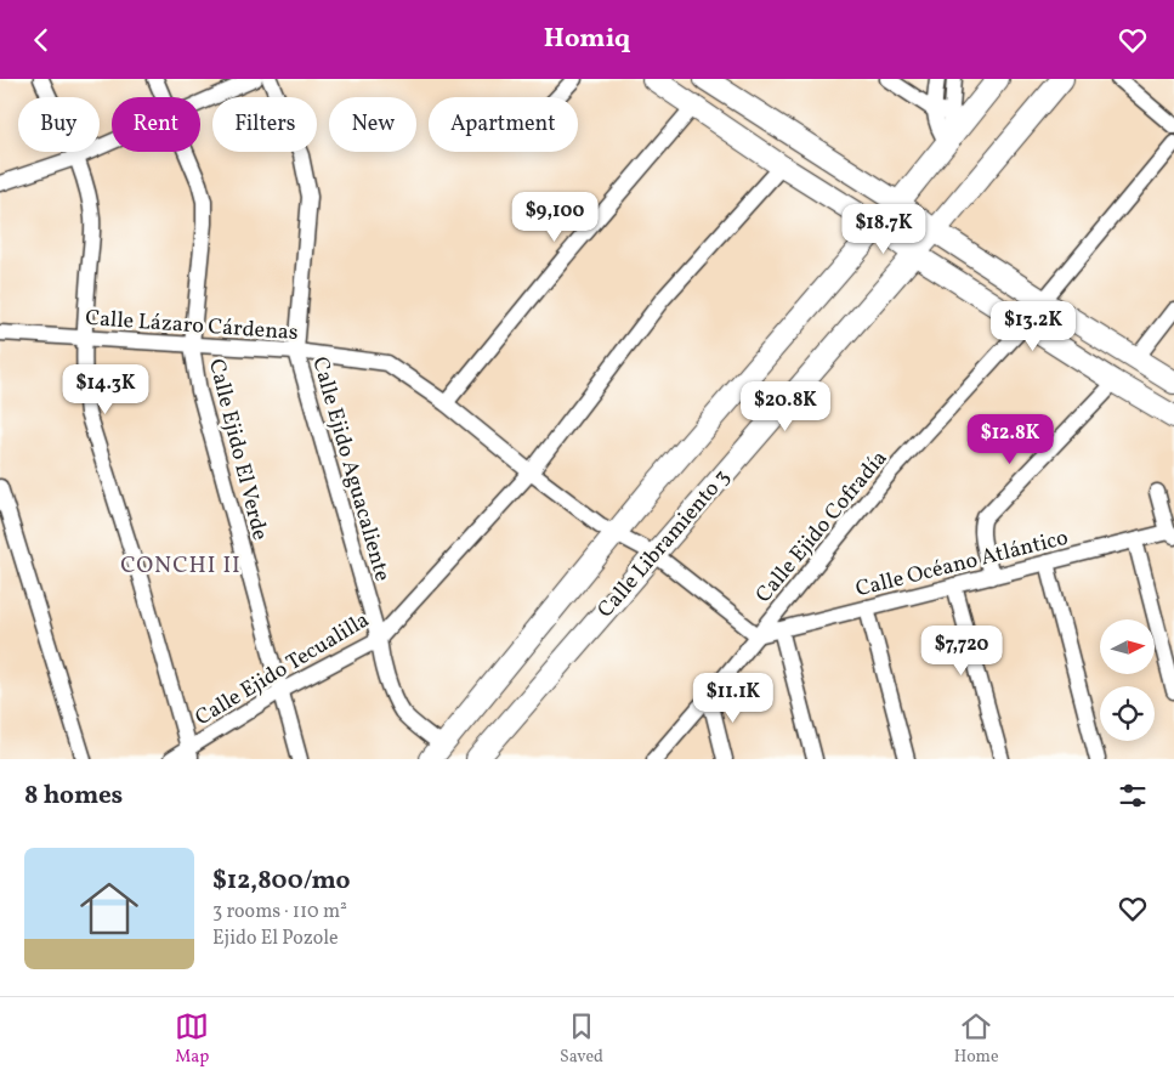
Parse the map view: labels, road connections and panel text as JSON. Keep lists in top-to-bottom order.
{
  "streets": {
    "street": [
      "Calle Lázaro Cárdenas",
      "Calle Ejido El Verde",
      "Calle Ejido Aguacaliente",
      "Calle Ejido Cofradía",
      "Calle Libramiento 3",
      "Calle Océano Atlántico",
      "Calle Ejido Tecualilla"
    ]
  },
  "crossings": [
    ["Calle Lázaro Cárdenas", "Calle Ejido El Verde"],
    ["Calle Lázaro Cárdenas", "Calle Ejido Aguacaliente"],
    ["Calle Lázaro Cárdenas", "Calle Ejido Cofradía"],
    ["Calle Lázaro Cárdenas", "Calle Libramiento 3"],
    ["Calle Lázaro Cárdenas", "Calle Océano Atlántico"],
    ["Calle Lázaro Cárdenas", "Calle Ejido Tecualilla"],
    ["Calle Ejido El Verde", "Calle Ejido Tecualilla"],
    ["Calle Ejido Aguacaliente", "Calle Libramiento 3"],
    ["Calle Ejido Aguacaliente", "Calle Ejido Tecualilla"],
    ["Calle Ejido Cofradía", "Calle Océano Atlántico"]
  ],
  "districts": ["CONCHI II"],
  "north": "right",
  "page": {
    "header": "Homiq",
    "chip": [
      "Buy",
      "Rent",
      "Filters",
      "New",
      "Apartment"
    ],
    "price": [
      "$9,100",
      "$18.7K",
      "$13.2K",
      "$14.3K",
      "$20.8K",
      "$12.8K",
      "$7,720",
      "$11.1K"
    ],
    "heading": "8 homes",
    "list": [
      {
        "name": "$12,800/mo",
        "note": "3 rooms · 110 m² · Ejido El Pozole"
      }
    ],
    "tabs": ["Map", "Saved", "Home"]
  }
}
